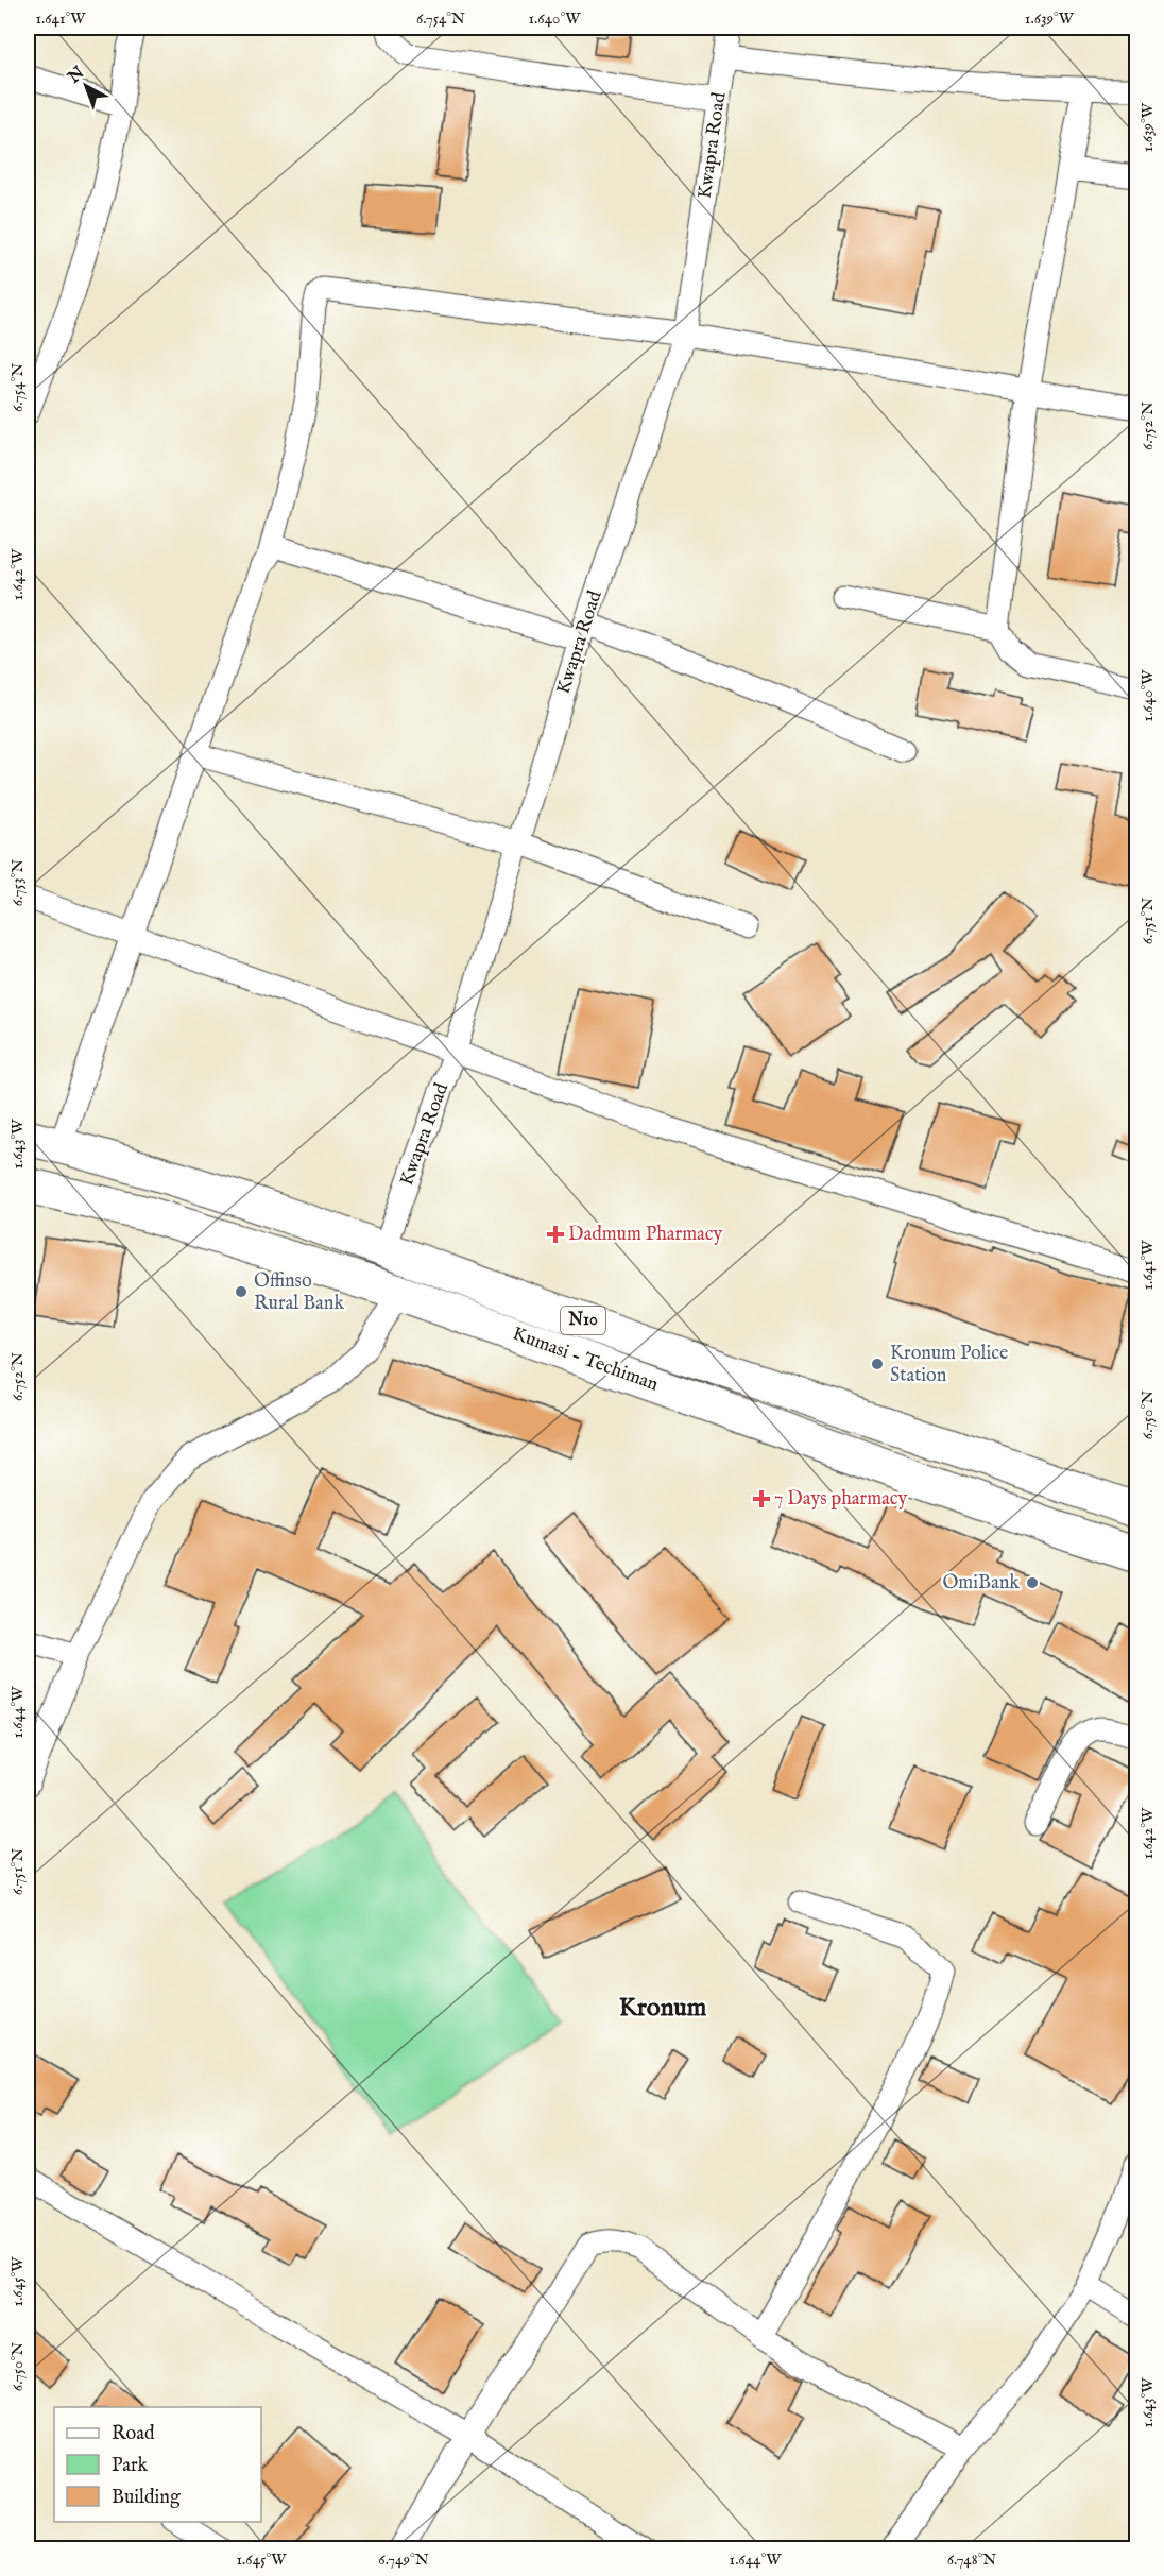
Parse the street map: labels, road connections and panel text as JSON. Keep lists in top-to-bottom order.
{
  "streets": {
    "highway": ["N10", "Kumasi - Techiman"],
    "street": ["Kwapra Road"]
  },
  "crossings": [
    ["Kwapra Road", "N10"]
  ],
  "districts": ["Kronum"],
  "places": {
    "health": ["Dadmum Pharmacy", "7 Days pharmacy"],
    "other": ["Offinso Rural Bank", "Kronum Police Station", "OmiBank"]
  },
  "legend": ["Road", "Park", "Building"],
  "north": "top left",
  "coordinates": [
    "1.641°W",
    "6.754°N",
    "1.640°W",
    "1.639°W",
    "6.752°N",
    "1.642°W",
    "6.753°N",
    "6.751°N",
    "1.643°W",
    "6.750°N",
    "1.644°W",
    "1.645°W",
    "6.749°N",
    "6.748°N"
  ]
}
